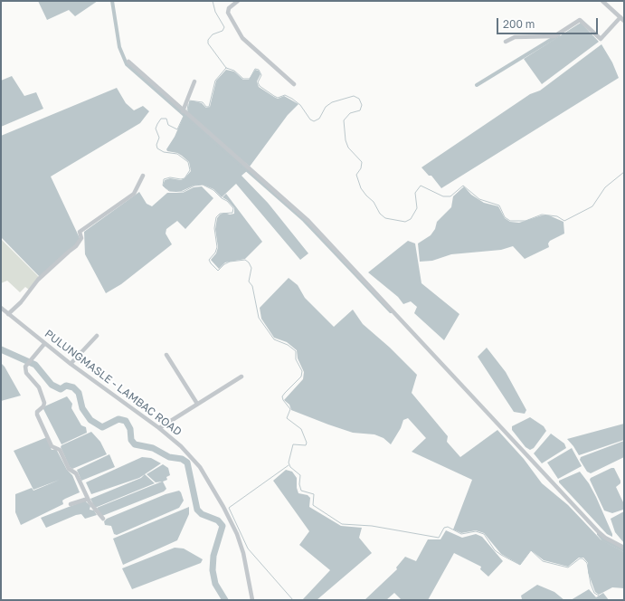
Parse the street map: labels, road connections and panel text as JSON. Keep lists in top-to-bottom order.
{
  "streets": {
    "street": ["PULUNGMASLE - LAMBAC ROAD"]
  },
  "scale_bar": "200 m"
}
